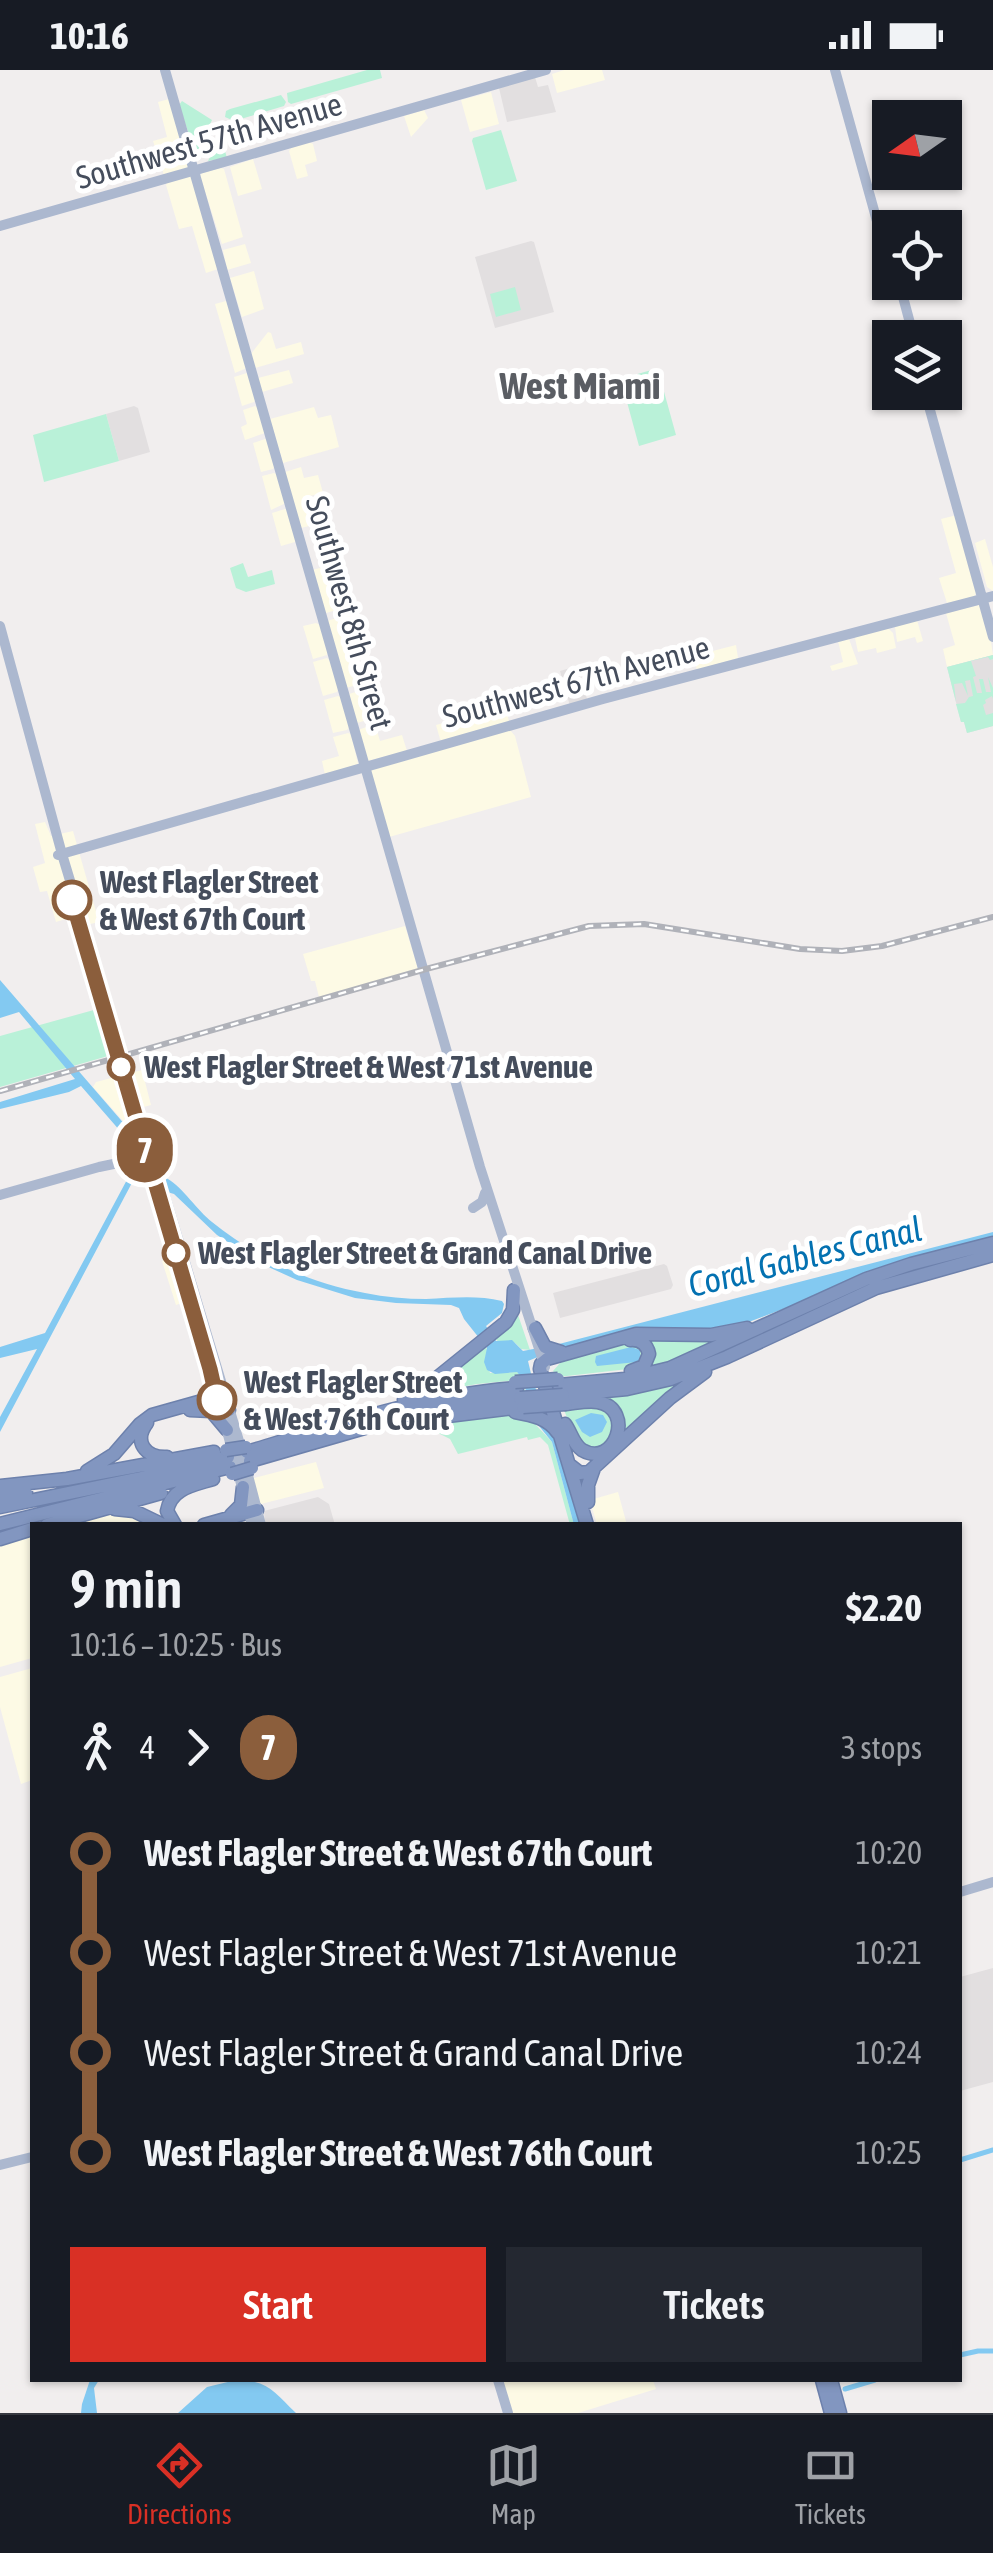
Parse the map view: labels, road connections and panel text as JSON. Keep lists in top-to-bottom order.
{
  "streets": {
    "highway": ["Southwest 8th Street"],
    "main road": ["Southwest 57th Avenue", "Southwest 67th Avenue"]
  },
  "crossings": [
    ["Southwest 57th Avenue", "Southwest 8th Street"],
    ["Southwest 8th Street", "Southwest 67th Avenue"]
  ],
  "districts": ["West Miami"],
  "water": ["Coral Gables Canal"],
  "places": [
    "West Flagler Street & West 67th Court",
    "West Flagler Street & West 71st Avenue",
    "West Flagler Street & Grand Canal Drive",
    "West Flagler Street & West 76th Court"
  ],
  "lines": ["bus line 7"],
  "north": "left",
  "page": {
    "status": "10:16",
    "on_map": "7",
    "heading": ["9 min", "10:16 – 10:25 · Bus", "$2.20"],
    "legs": ["4", "7", "3 stops"],
    "list": [
      {
        "name": "West Flagler Street & West 67th Court",
        "value": "10:20"
      },
      {
        "name": "West Flagler Street & West 71st Avenue",
        "value": "10:21"
      },
      {
        "name": "West Flagler Street & Grand Canal Drive",
        "value": "10:24"
      },
      {
        "name": "West Flagler Street & West 76th Court",
        "value": "10:25"
      }
    ],
    "buttons": ["Start", "Tickets"],
    "tabs": ["Directions", "Map", "Tickets"]
  }
}
